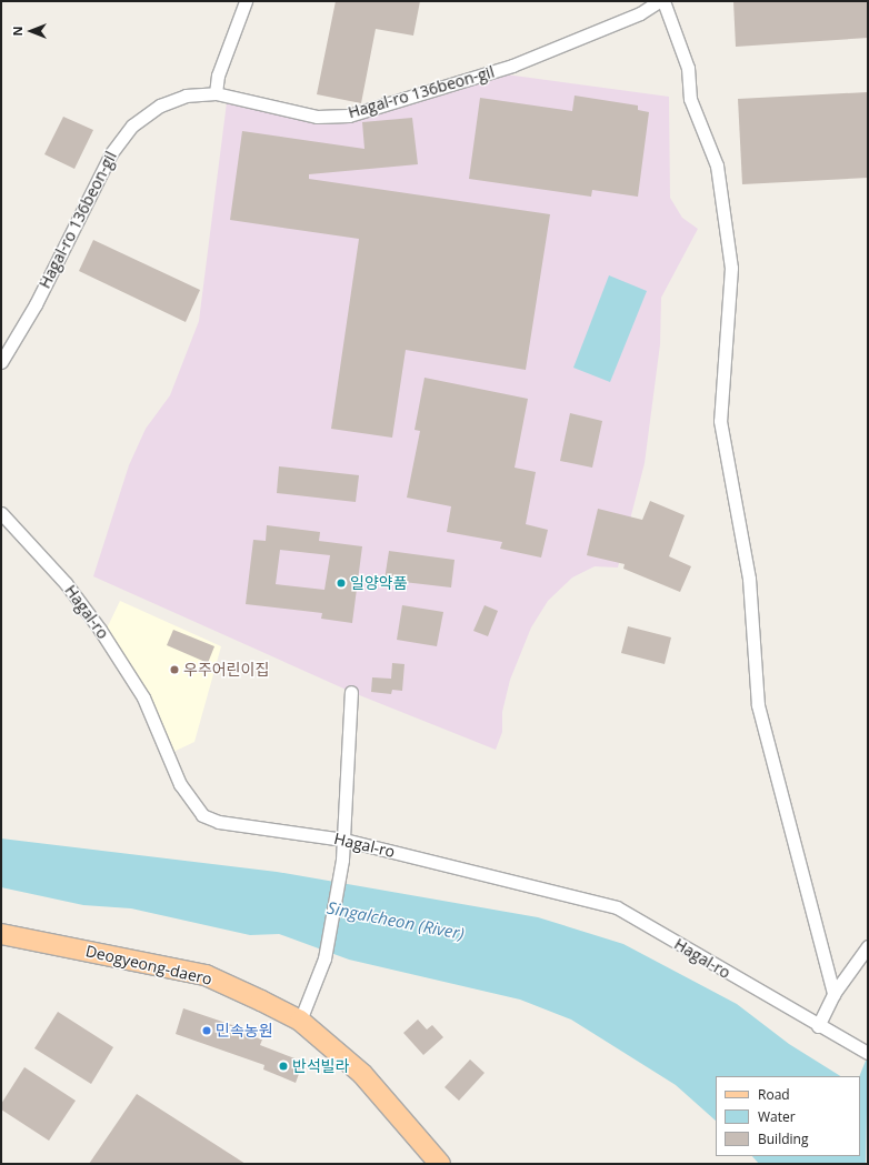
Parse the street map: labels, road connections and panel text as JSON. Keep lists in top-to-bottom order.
{
  "streets": {
    "main road": ["Deogyeong-daero"],
    "street": ["Hagal-ro 136beon-gil", "Hagal-ro"]
  },
  "water": ["Singalcheon (River)"],
  "places": [
    "일양약품",
    "우주어린이집",
    "민속농원",
    "반석빌라"
  ],
  "legend": ["Road", "Water", "Building"],
  "north": "left"
}
